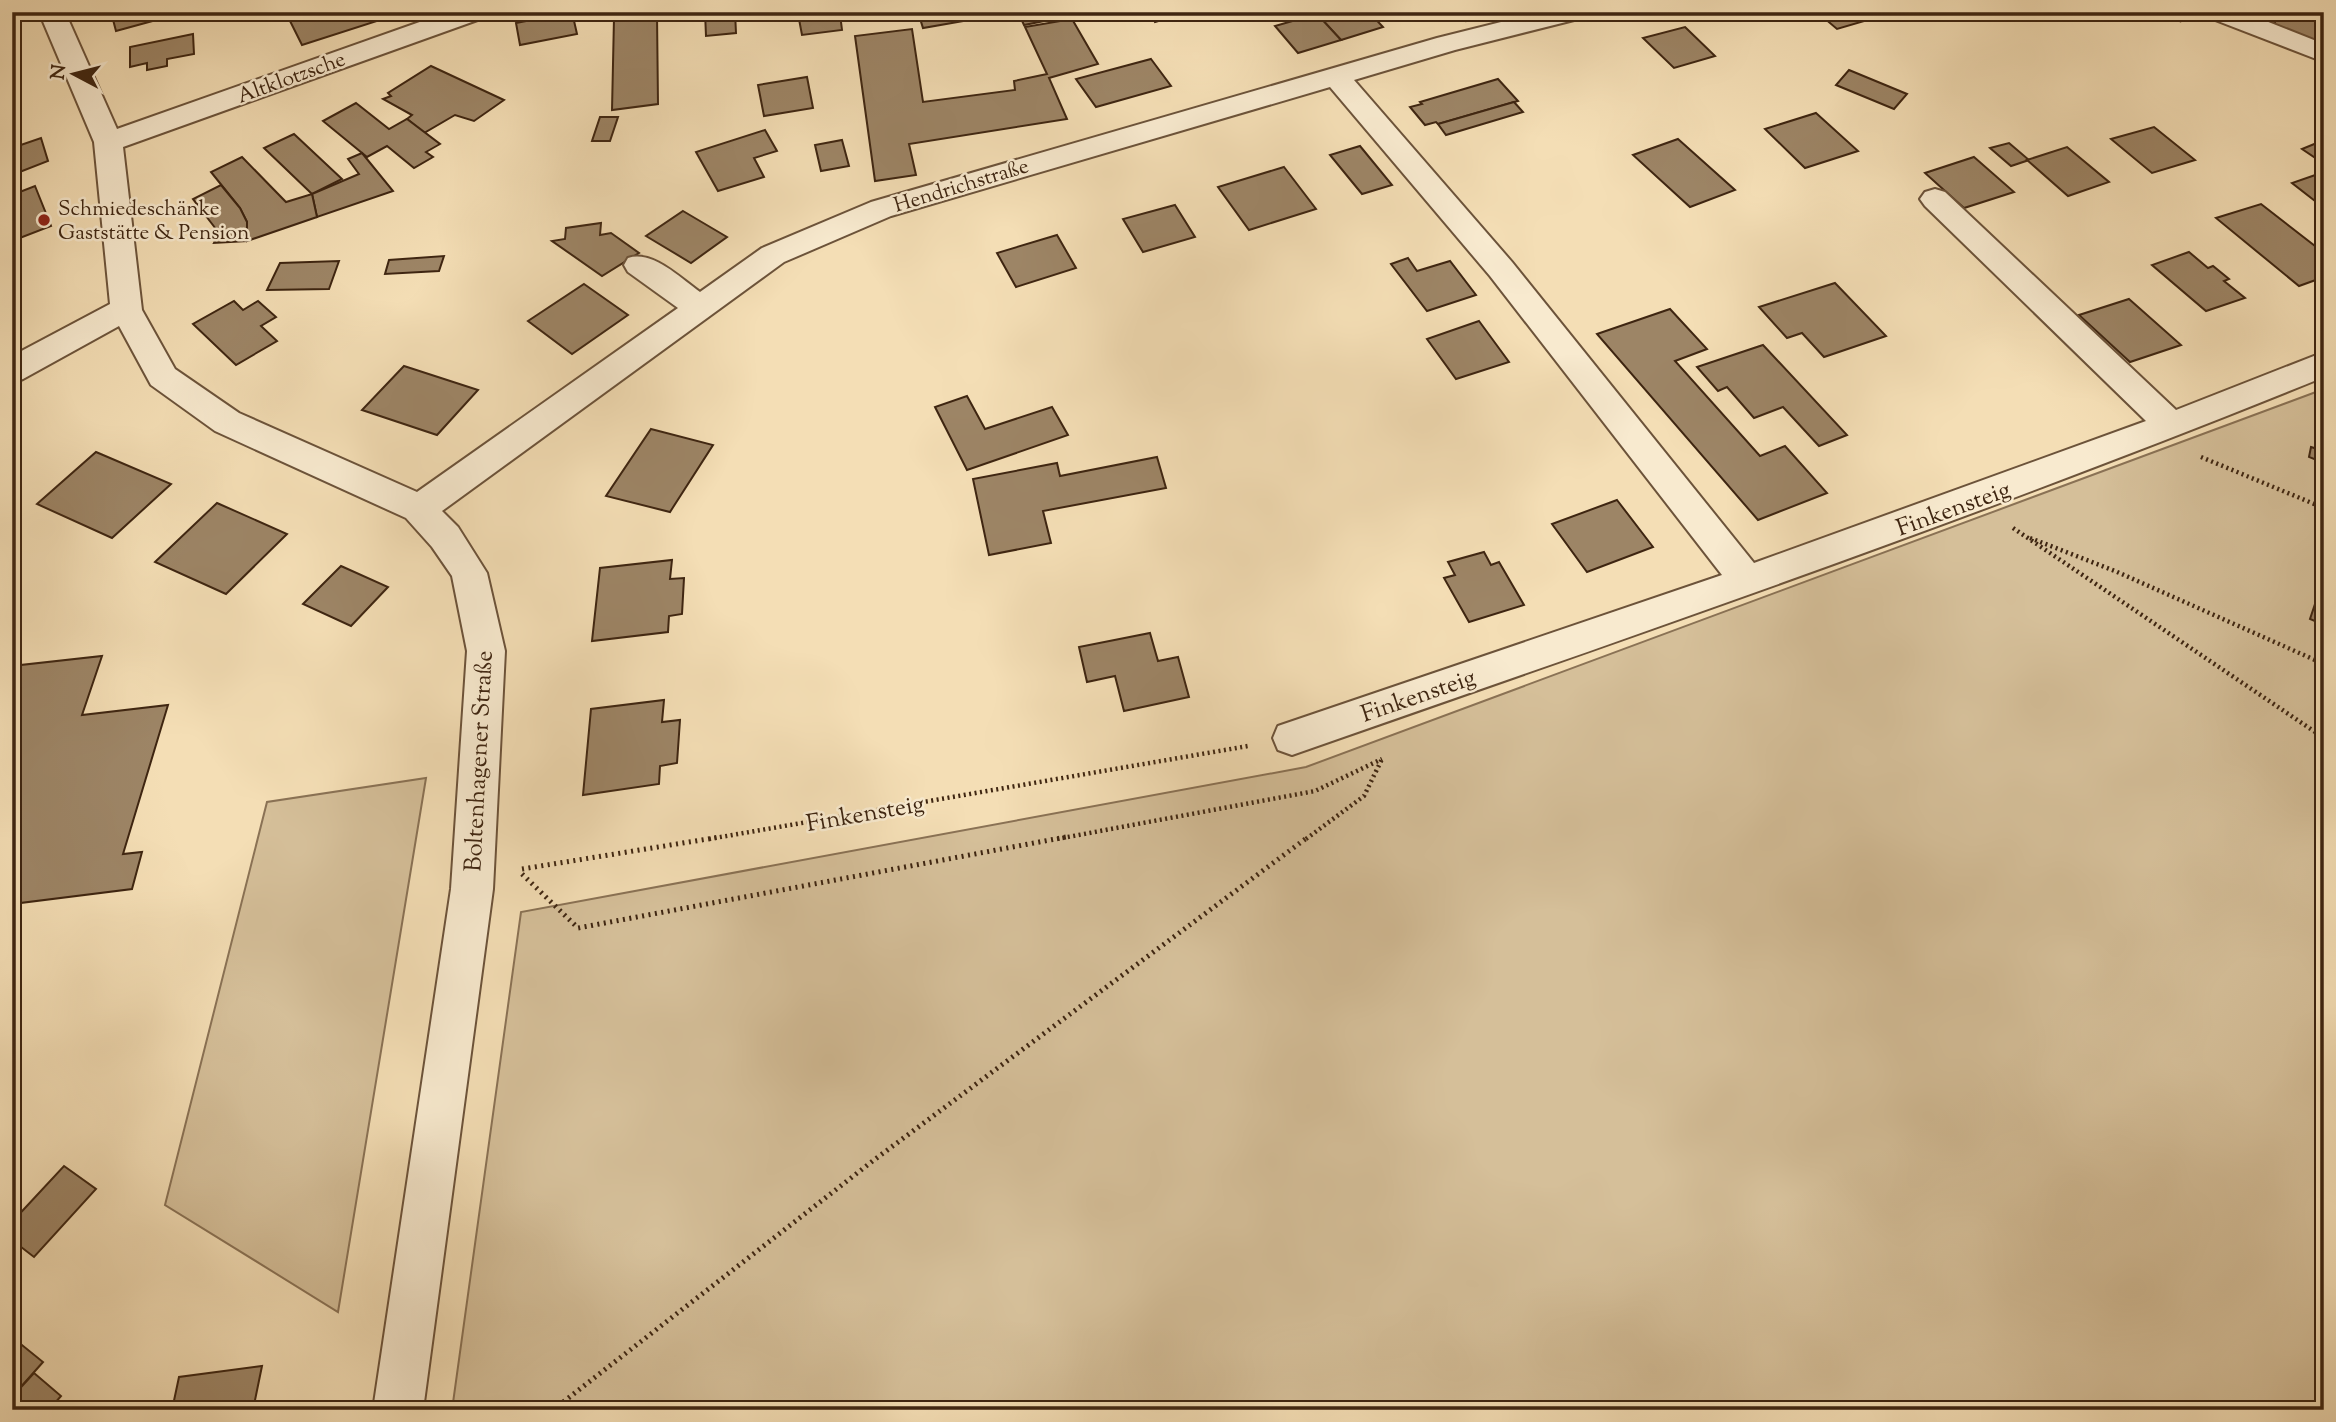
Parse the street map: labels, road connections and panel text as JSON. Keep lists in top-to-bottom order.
{
  "streets": {
    "street": [
      "Altklotzsche",
      "Hendrichstraße",
      "Finkensteig",
      "Boltenhagener Straße"
    ]
  },
  "crossings": [
    ["Altklotzsche", "Boltenhagener Straße"],
    ["Hendrichstraße", "Boltenhagener Straße"]
  ],
  "places": ["Schmiedeschänke Gaststätte & Pension"],
  "north": "left"
}
